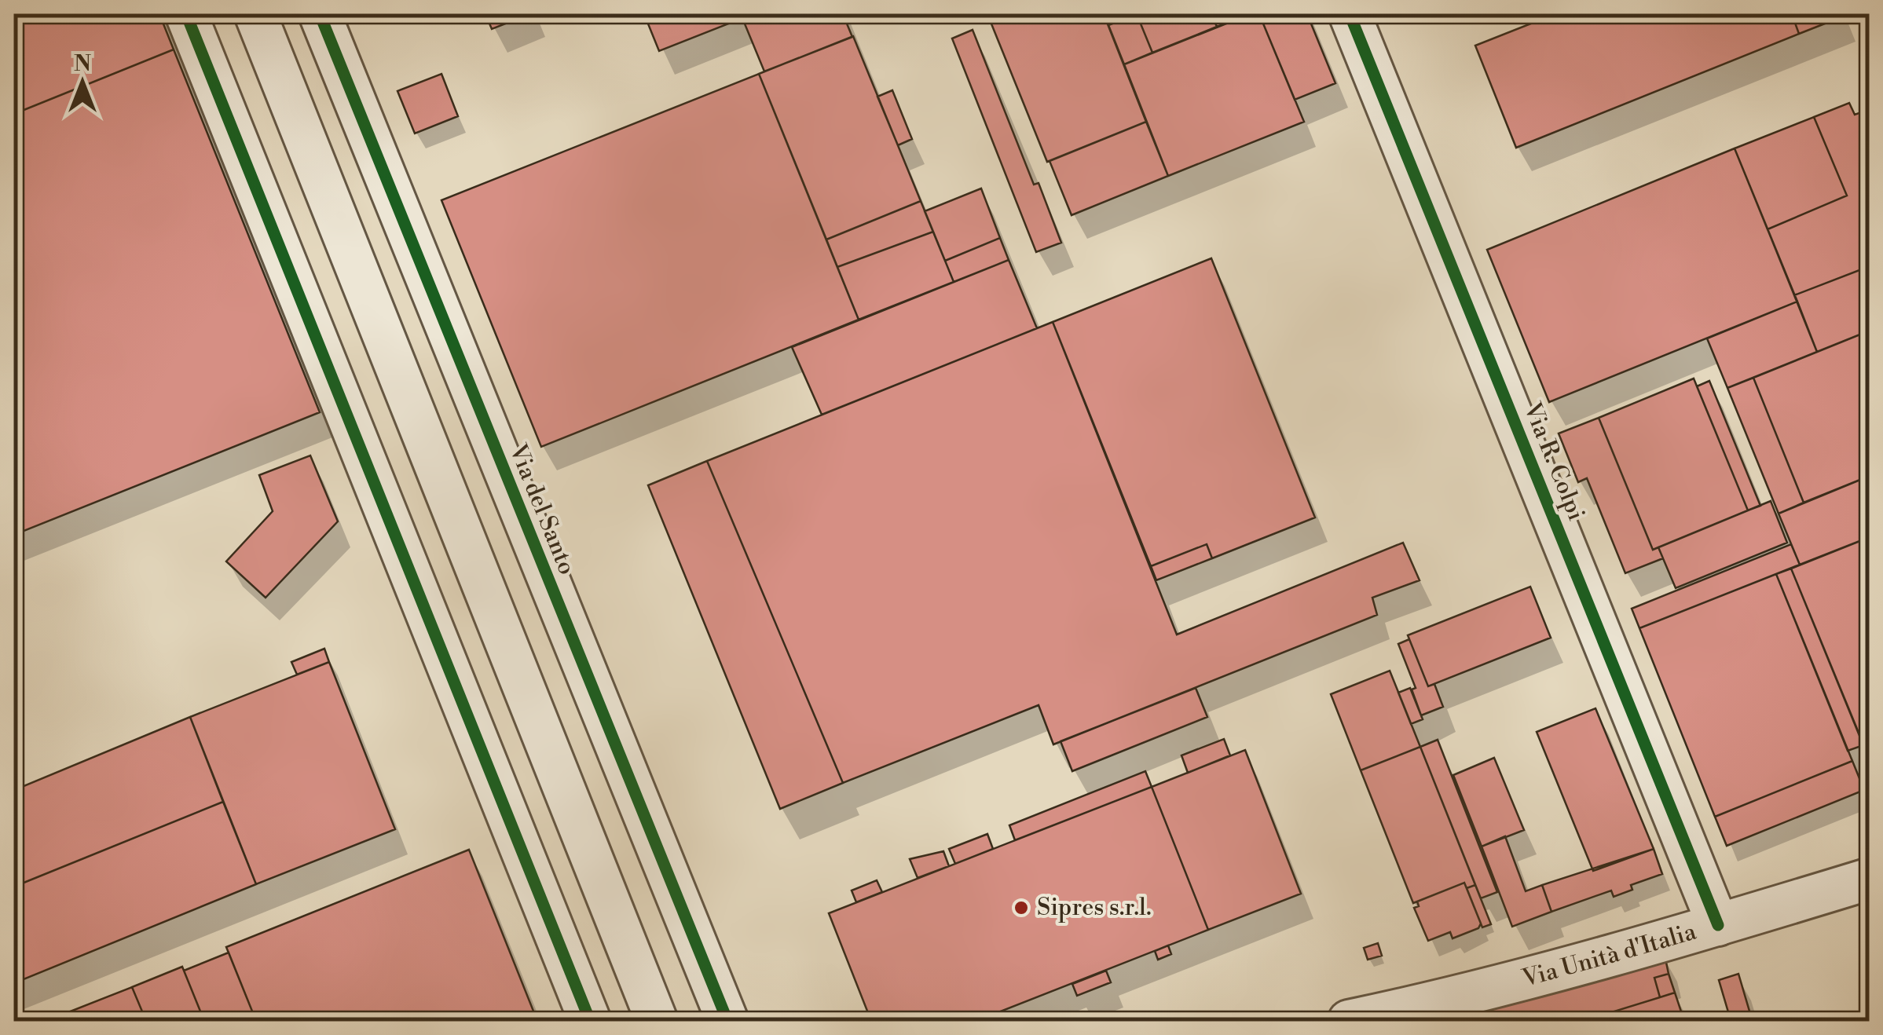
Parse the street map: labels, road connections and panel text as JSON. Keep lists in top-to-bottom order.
{
  "streets": {
    "street": ["Via R. Colpi", "Via del Santo", "Via Unità d'Italia"]
  },
  "crossings": [
    ["Via R. Colpi", "Via Unità d'Italia"]
  ],
  "places": ["Sipres s.r.l."],
  "north": "top"
}
